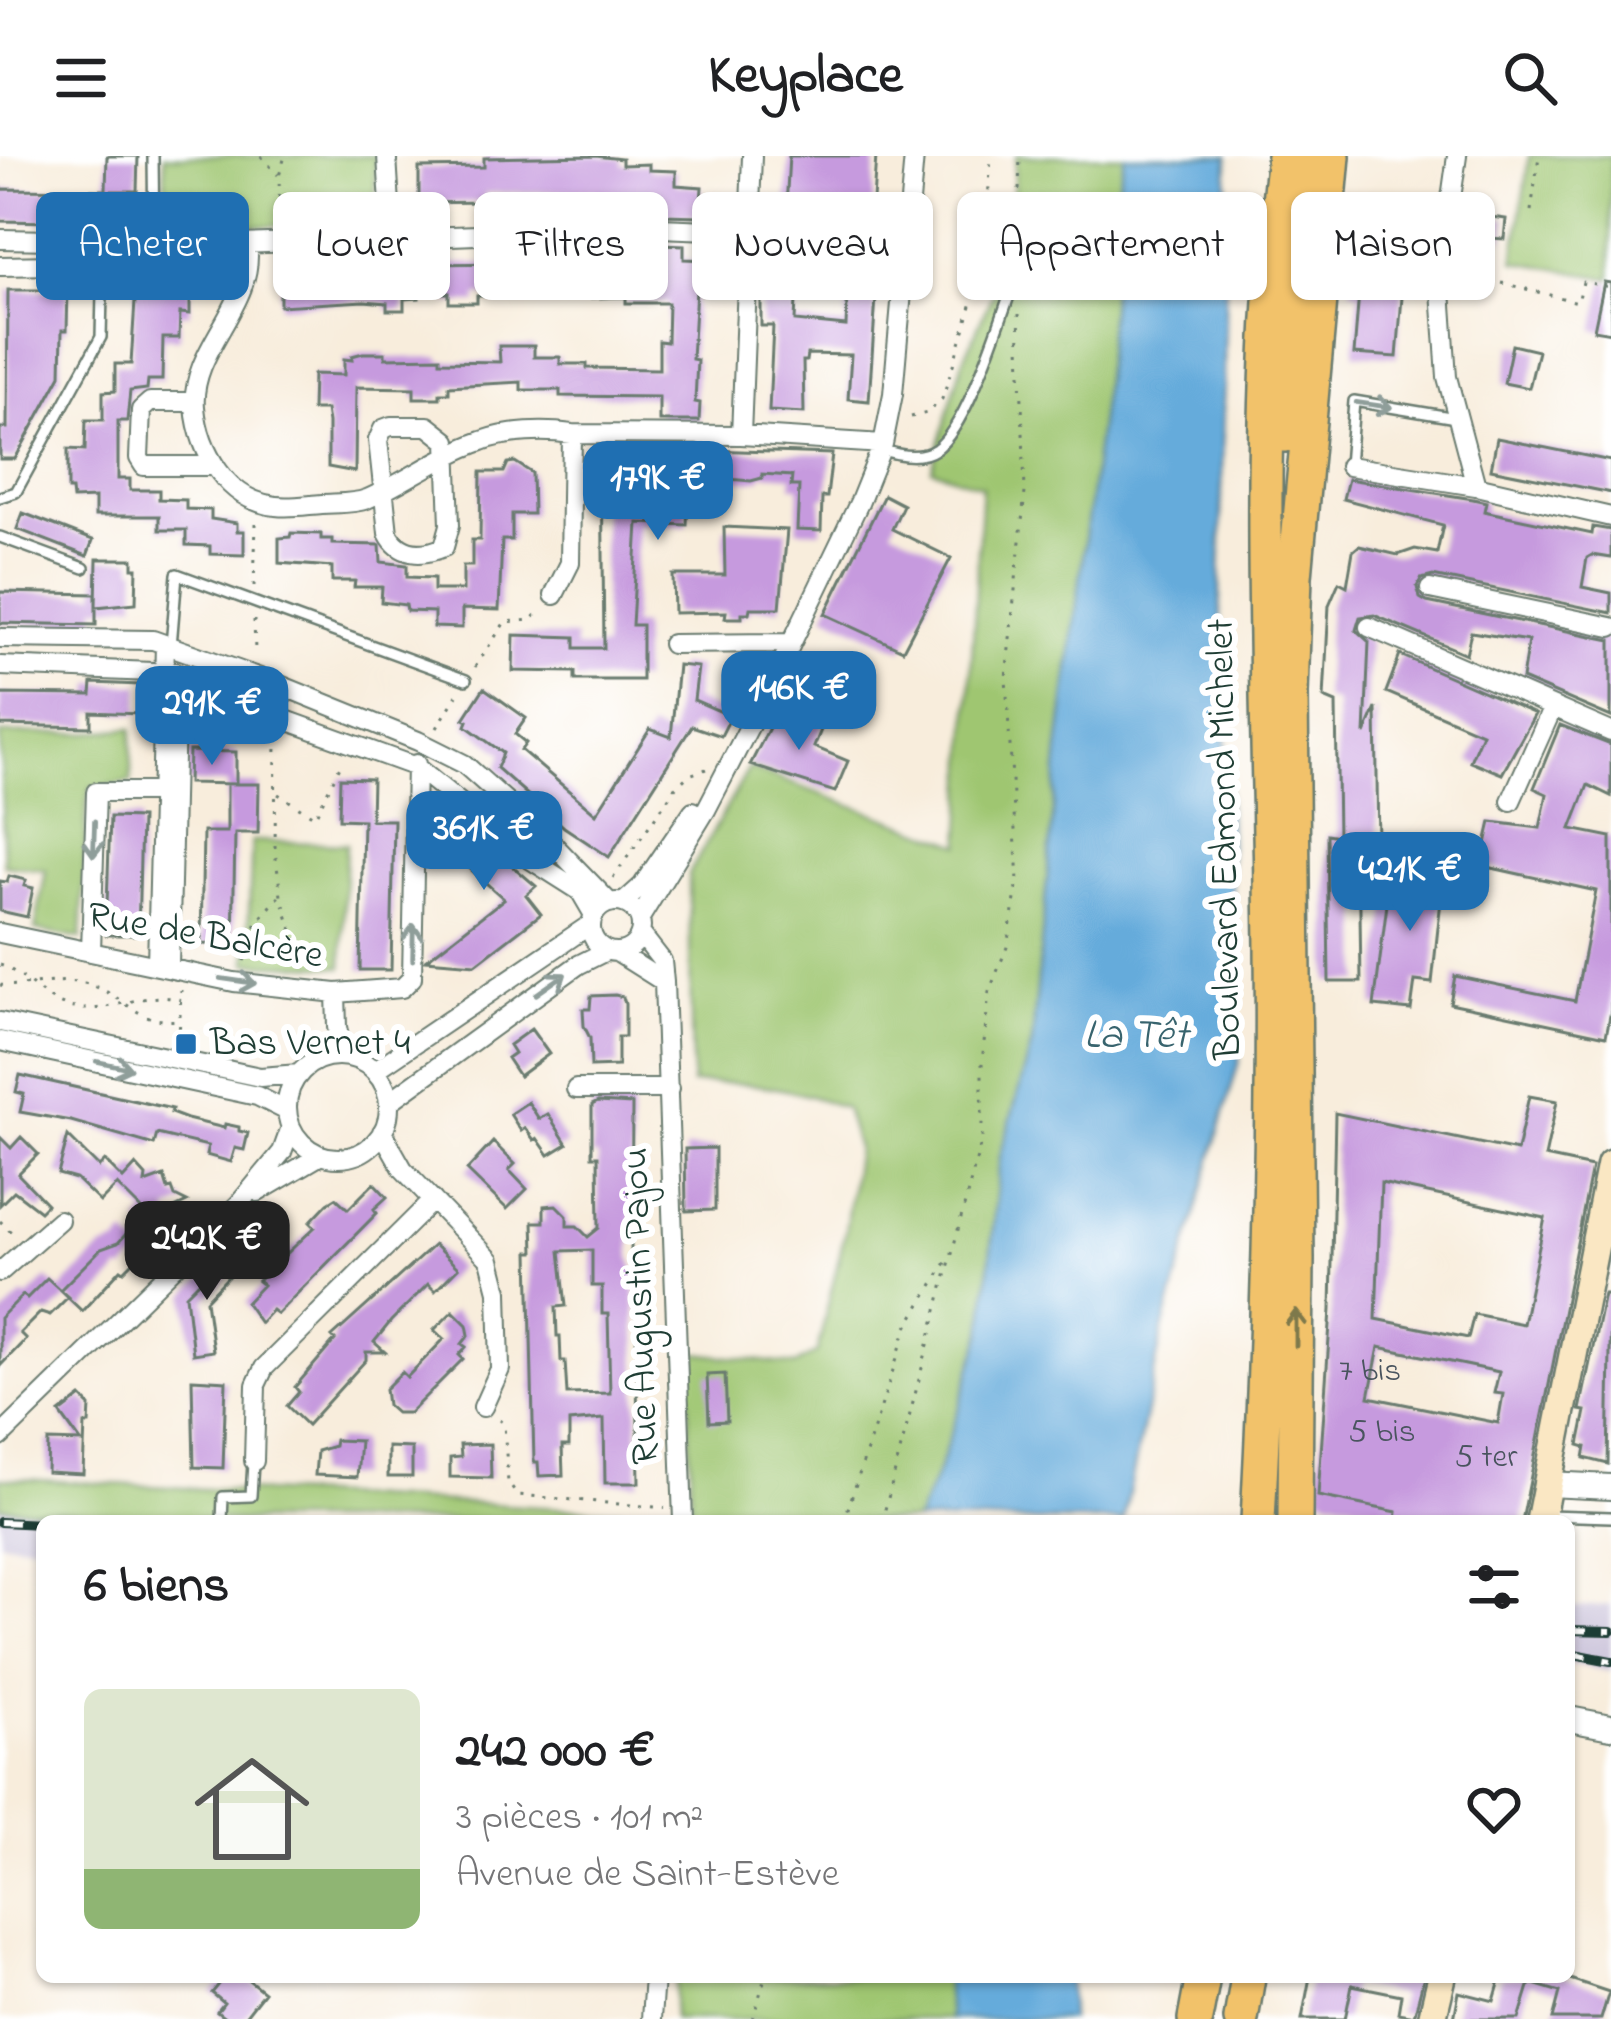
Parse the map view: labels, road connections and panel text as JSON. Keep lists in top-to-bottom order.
{
  "streets": {
    "highway": ["Boulevard Edmond Michelet"],
    "street": ["Rue de Balcère", "Rue Augustin Pajou"]
  },
  "water": ["La Têt"],
  "places": {
    "transit": ["Bas Vernet 4"]
  },
  "house_numbers": ["7 bis", "5 bis", "5 ter"],
  "page": {
    "header": "Keyplace",
    "chip": [
      "Acheter",
      "Louer",
      "Filtres",
      "Nouveau",
      "Appartement",
      "Maison"
    ],
    "price": [
      "179K €",
      "146K €",
      "291K €",
      "361K €",
      "421K €",
      "242K €"
    ],
    "heading": "6 biens",
    "list": [
      {
        "name": "242 000 €",
        "note": "3 pièces · 101 m² · Avenue de Saint-Estève"
      }
    ]
  }
}
